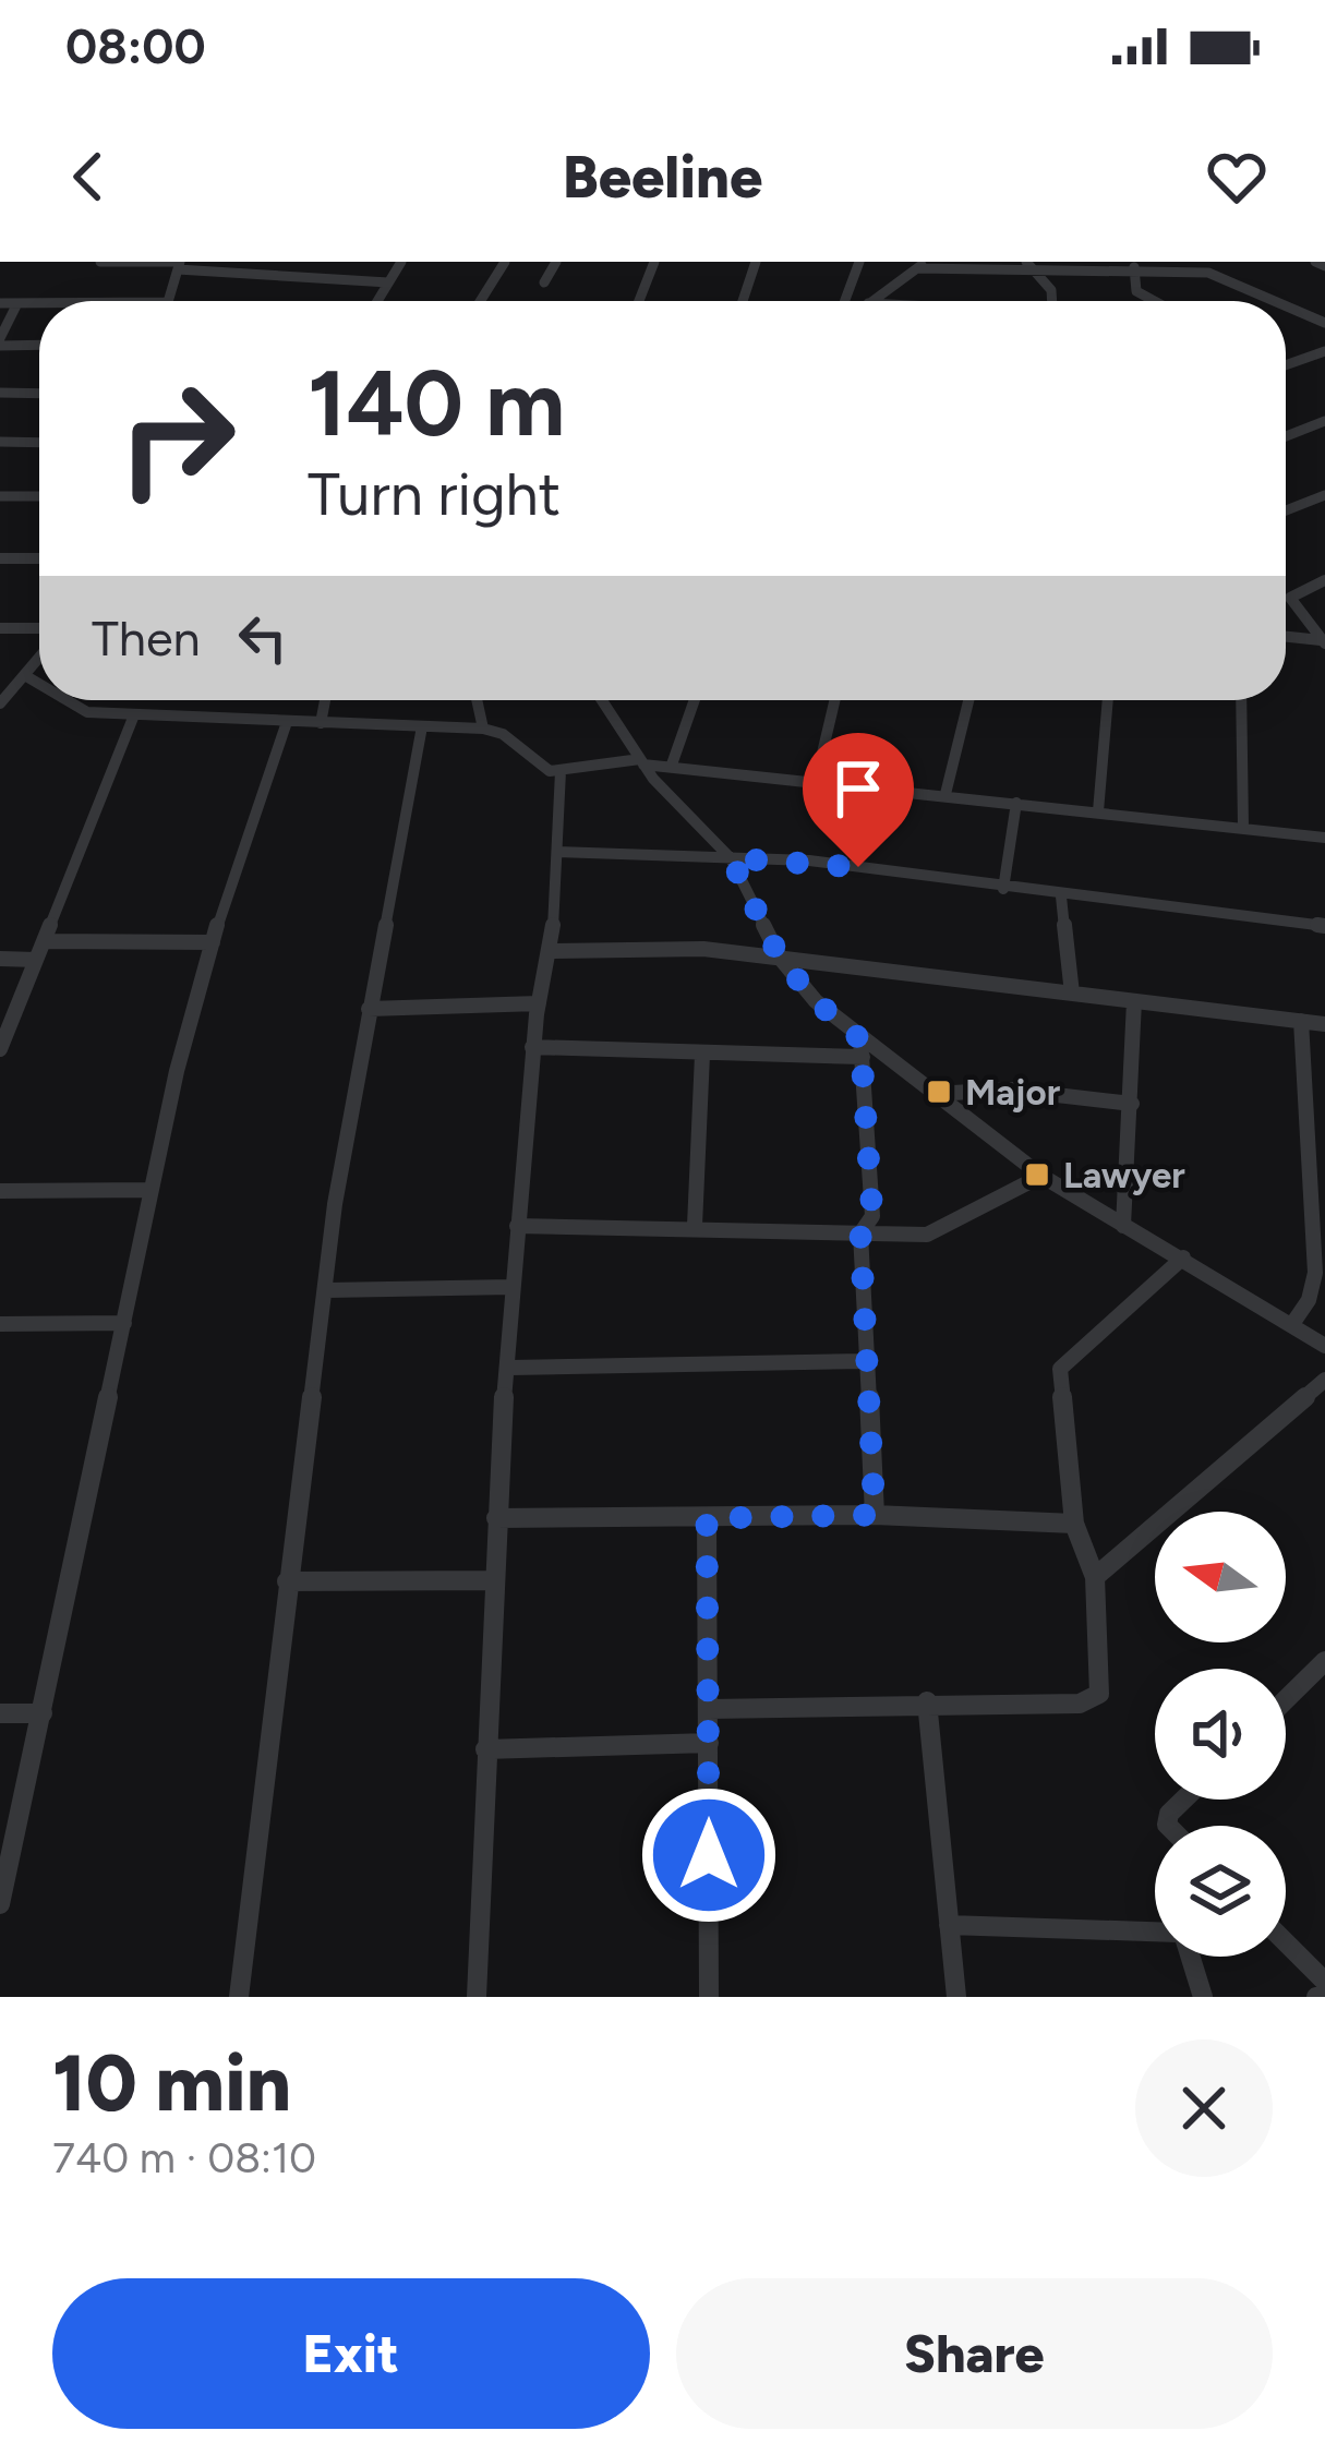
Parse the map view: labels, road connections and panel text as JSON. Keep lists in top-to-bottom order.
{
  "places": {
    "transit": ["Major", "Lawyer"]
  },
  "north": "left",
  "page": {
    "status": "08:00",
    "header": "Beeline",
    "turn": ["140 m", "Turn right"],
    "then": "Then",
    "heading": ["10 min", "740 m · 08:10"],
    "buttons": ["Exit", "Share"]
  }
}
